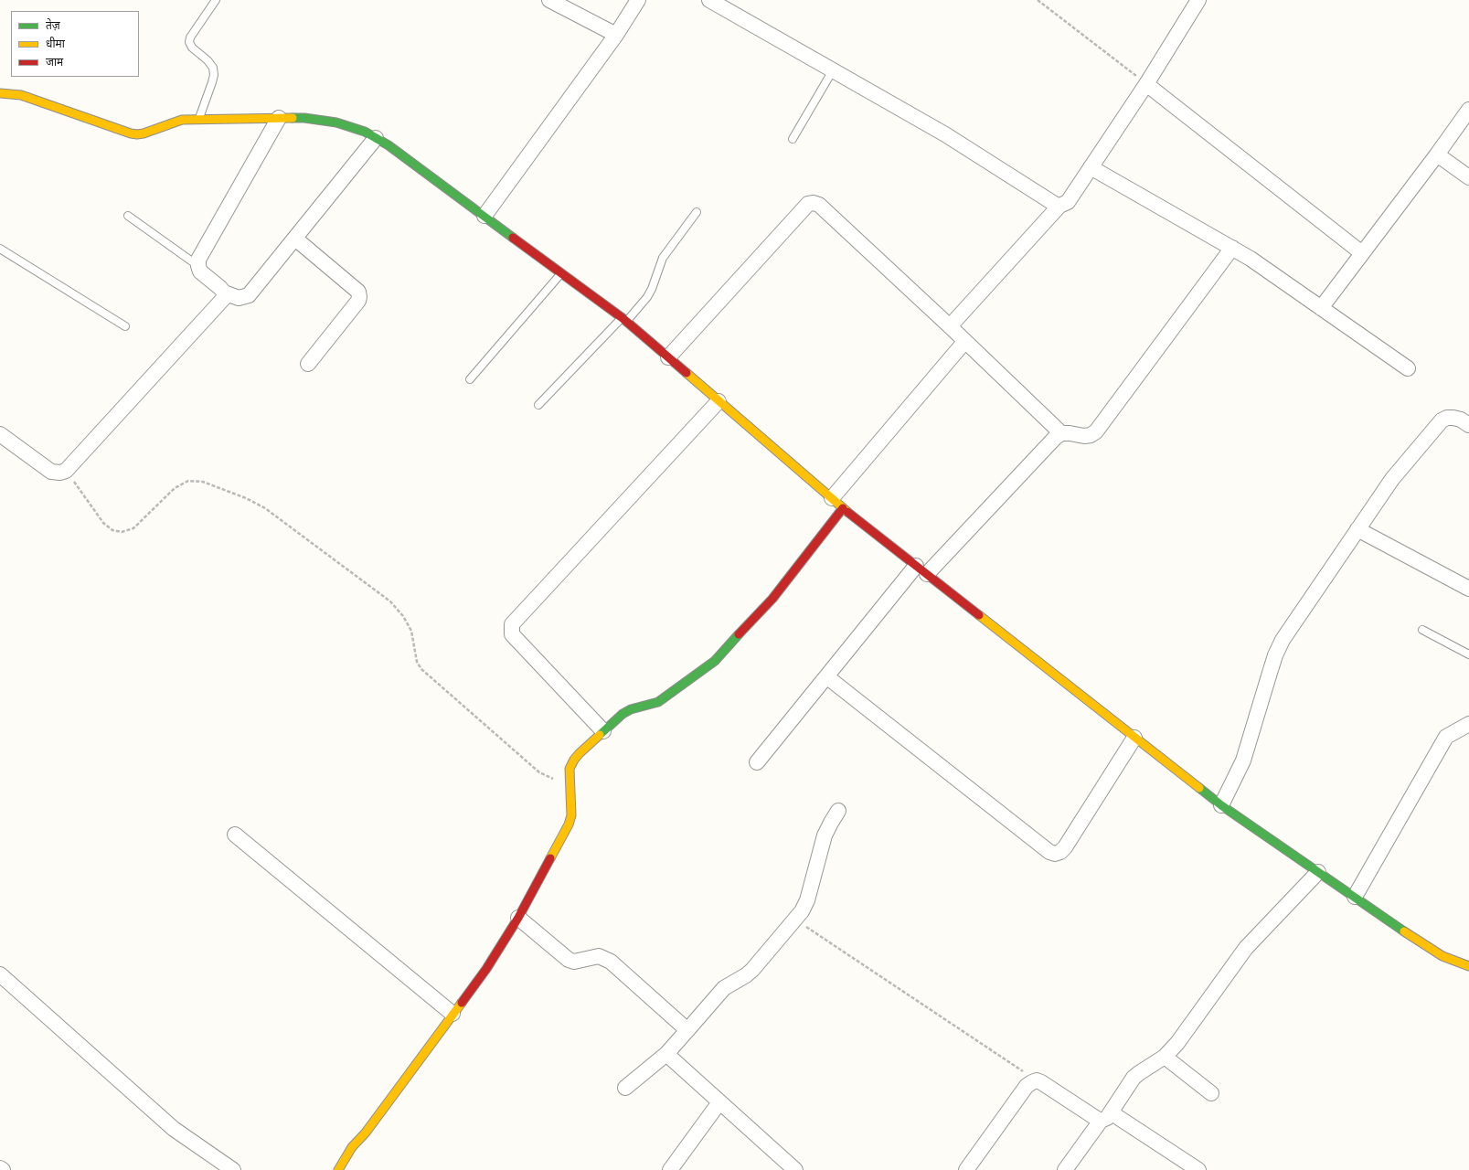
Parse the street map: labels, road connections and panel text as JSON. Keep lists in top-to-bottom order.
{
  "legend": ["तेज़", "धीमा", "जाम"]
}
